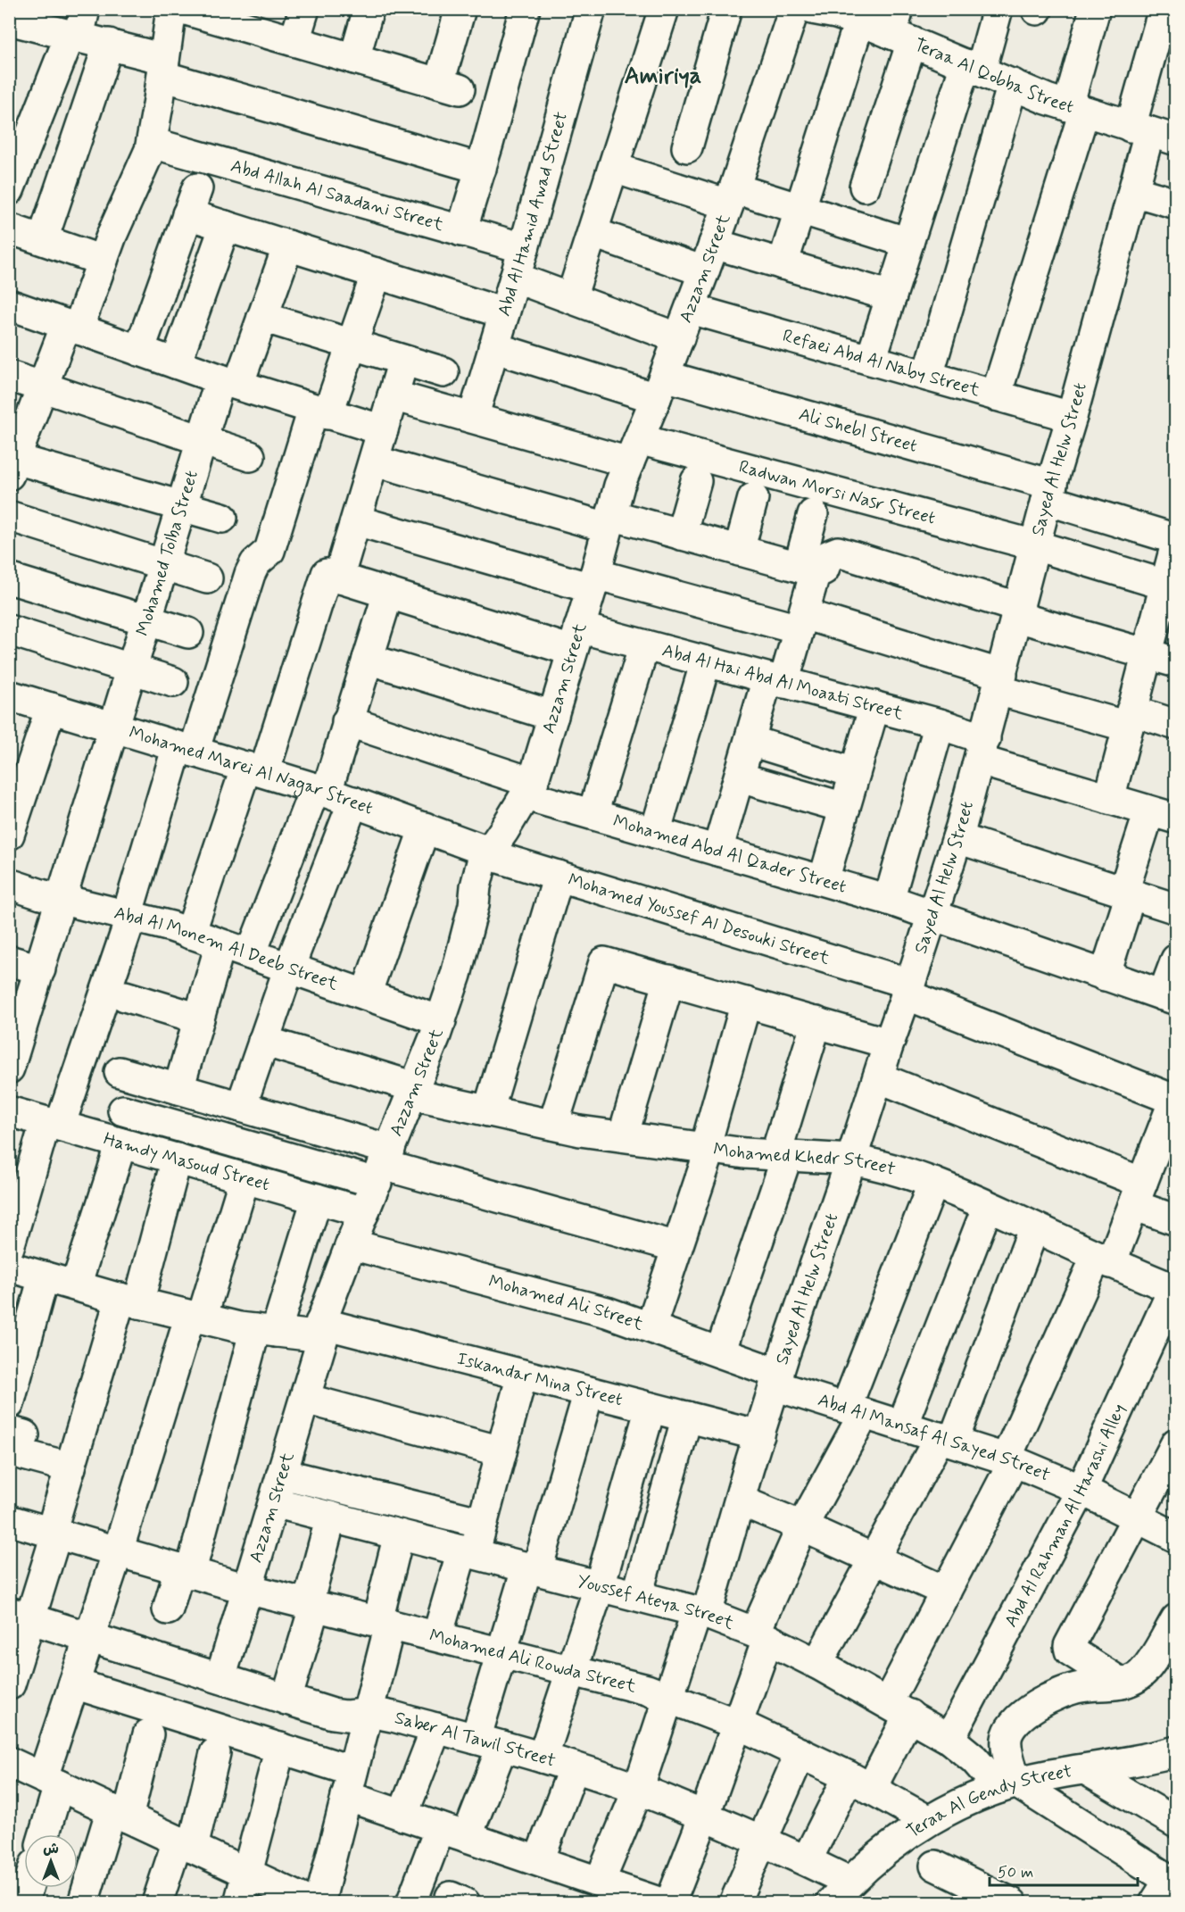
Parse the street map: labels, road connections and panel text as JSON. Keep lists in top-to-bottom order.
{
  "streets": {
    "street": [
      "Teraa Al Qobba Street",
      "Abd Allah Al Saadani Street",
      "Abd Al Hamid Awad Street",
      "Azzam Street",
      "Refaei Abd Al Naby Street",
      "Ali Shebl Street",
      "Sayed Al Helw Street",
      "Radwan Morsi Nasr Street",
      "Mohamed Tolba Street",
      "Abd Al Hai Abd Al Moaati Street",
      "Mohamed Marei Al Nagar Street",
      "Mohamed Abd Al Qader Street",
      "Mohamed Youssef Al Desouki Street",
      "Abd Al Monem Al Deeb Street",
      "Mohamed Khedr Street",
      "Hamdy Masoud Street",
      "Mohamed Ali Street",
      "Iskandar Mina Street",
      "Abd Al Mansaf Al Sayed Street",
      "Abd Al Rahman Al Harashi Alley",
      "Youssef Ateya Street",
      "Mohamed Ali Rowda Street",
      "Saber Al Tawil Street",
      "Teraa Al Gendy Street"
    ]
  },
  "crossings": [
    ["Teraa Al Qobba Street", "Sayed Al Helw Street"],
    ["Abd Allah Al Saadani Street", "Abd Al Hamid Awad Street"],
    ["Abd Al Hamid Awad Street", "Ali Shebl Street"],
    ["Abd Al Hamid Awad Street", "Radwan Morsi Nasr Street"],
    ["Azzam Street", "Refaei Abd Al Naby Street"],
    ["Azzam Street", "Ali Shebl Street"],
    ["Azzam Street", "Radwan Morsi Nasr Street"],
    ["Azzam Street", "Abd Al Hai Abd Al Moaati Street"],
    ["Azzam Street", "Mohamed Marei Al Nagar Street"],
    ["Azzam Street", "Mohamed Abd Al Qader Street"],
    ["Azzam Street", "Mohamed Youssef Al Desouki Street"],
    ["Azzam Street", "Abd Al Monem Al Deeb Street"],
    ["Azzam Street", "Mohamed Khedr Street"],
    ["Azzam Street", "Hamdy Masoud Street"],
    ["Azzam Street", "Mohamed Ali Street"],
    ["Azzam Street", "Iskandar Mina Street"],
    ["Azzam Street", "Youssef Ateya Street"],
    ["Azzam Street", "Mohamed Ali Rowda Street"],
    ["Azzam Street", "Saber Al Tawil Street"],
    ["Refaei Abd Al Naby Street", "Sayed Al Helw Street"],
    ["Ali Shebl Street", "Sayed Al Helw Street"],
    ["Sayed Al Helw Street", "Radwan Morsi Nasr Street"],
    ["Sayed Al Helw Street", "Abd Al Hai Abd Al Moaati Street"],
    ["Sayed Al Helw Street", "Mohamed Abd Al Qader Street"],
    ["Sayed Al Helw Street", "Mohamed Youssef Al Desouki Street"],
    ["Sayed Al Helw Street", "Mohamed Khedr Street"],
    ["Sayed Al Helw Street", "Mohamed Ali Street"],
    ["Sayed Al Helw Street", "Iskandar Mina Street"],
    ["Sayed Al Helw Street", "Abd Al Mansaf Al Sayed Street"],
    ["Sayed Al Helw Street", "Youssef Ateya Street"],
    ["Sayed Al Helw Street", "Mohamed Ali Rowda Street"],
    ["Sayed Al Helw Street", "Saber Al Tawil Street"],
    ["Mohamed Tolba Street", "Mohamed Marei Al Nagar Street"],
    ["Mohamed Tolba Street", "Abd Al Monem Al Deeb Street"],
    ["Mohamed Marei Al Nagar Street", "Mohamed Youssef Al Desouki Street"],
    ["Mohamed Khedr Street", "Abd Al Rahman Al Harashi Alley"],
    ["Mohamed Ali Street", "Abd Al Mansaf Al Sayed Street"],
    ["Abd Al Mansaf Al Sayed Street", "Abd Al Rahman Al Harashi Alley"],
    ["Abd Al Rahman Al Harashi Alley", "Youssef Ateya Street"],
    ["Youssef Ateya Street", "Teraa Al Gendy Street"],
    ["Mohamed Ali Rowda Street", "Teraa Al Gendy Street"],
    ["Saber Al Tawil Street", "Teraa Al Gendy Street"]
  ],
  "districts": ["Amiriya"],
  "scale_bar": "50 m",
  "north": "top"
}
